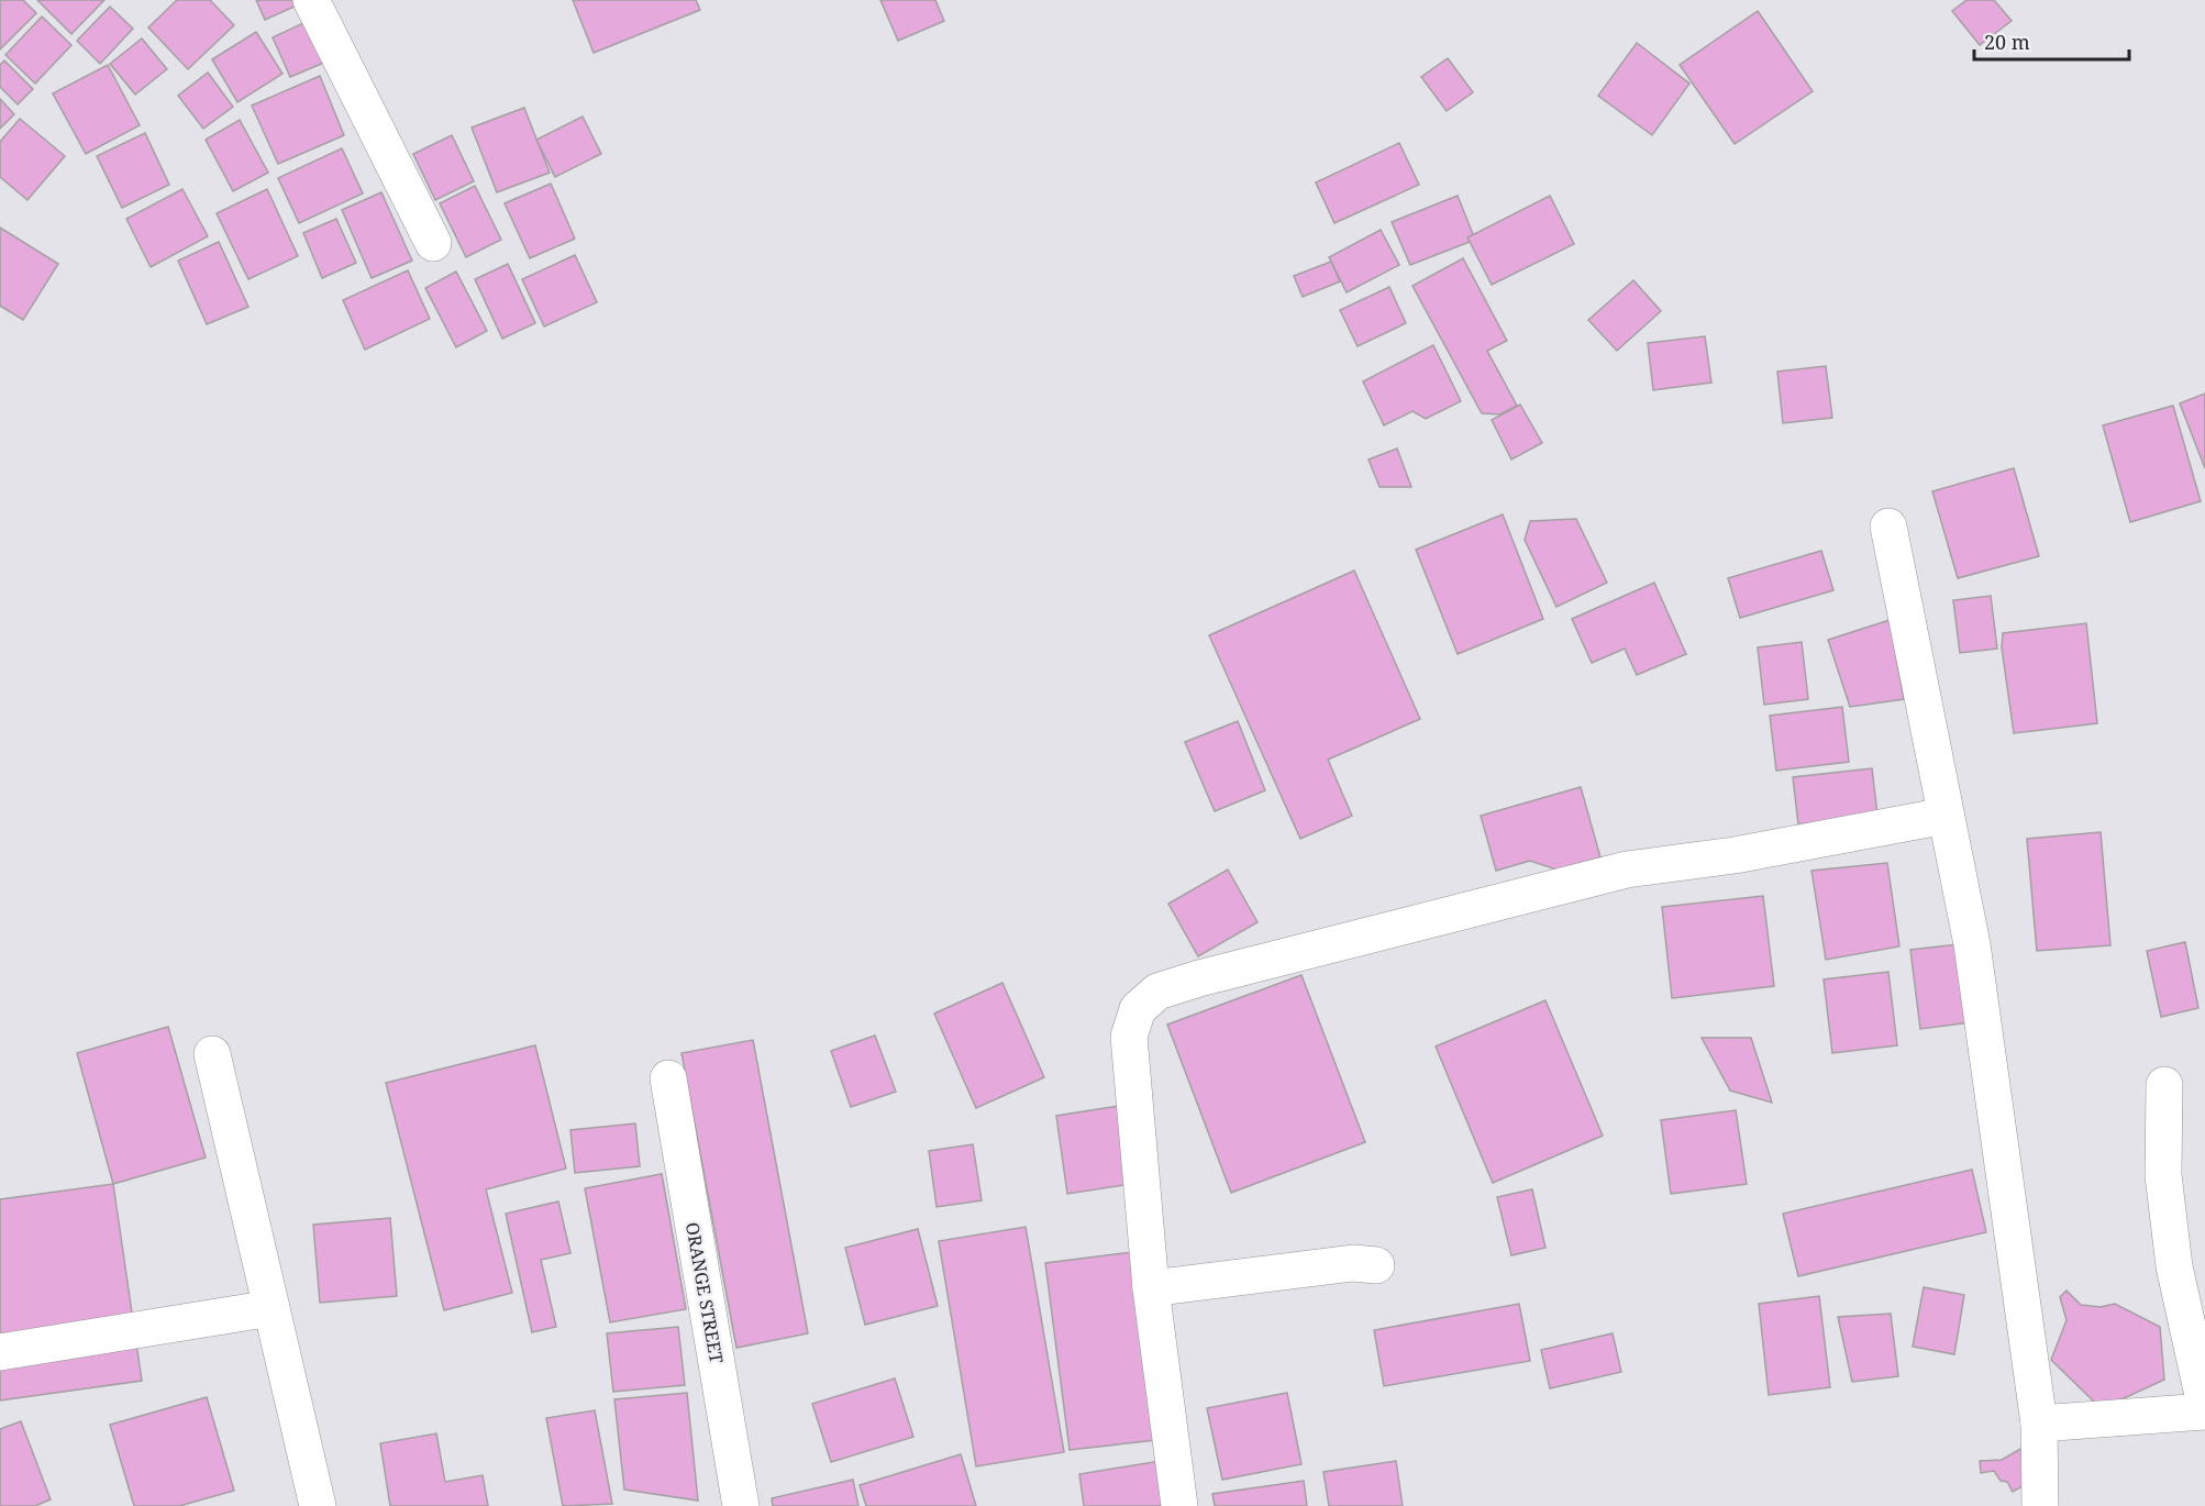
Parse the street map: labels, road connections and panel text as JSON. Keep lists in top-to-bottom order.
{
  "streets": {
    "street": ["ORANGE STREET"]
  },
  "scale_bar": "20 m"
}
